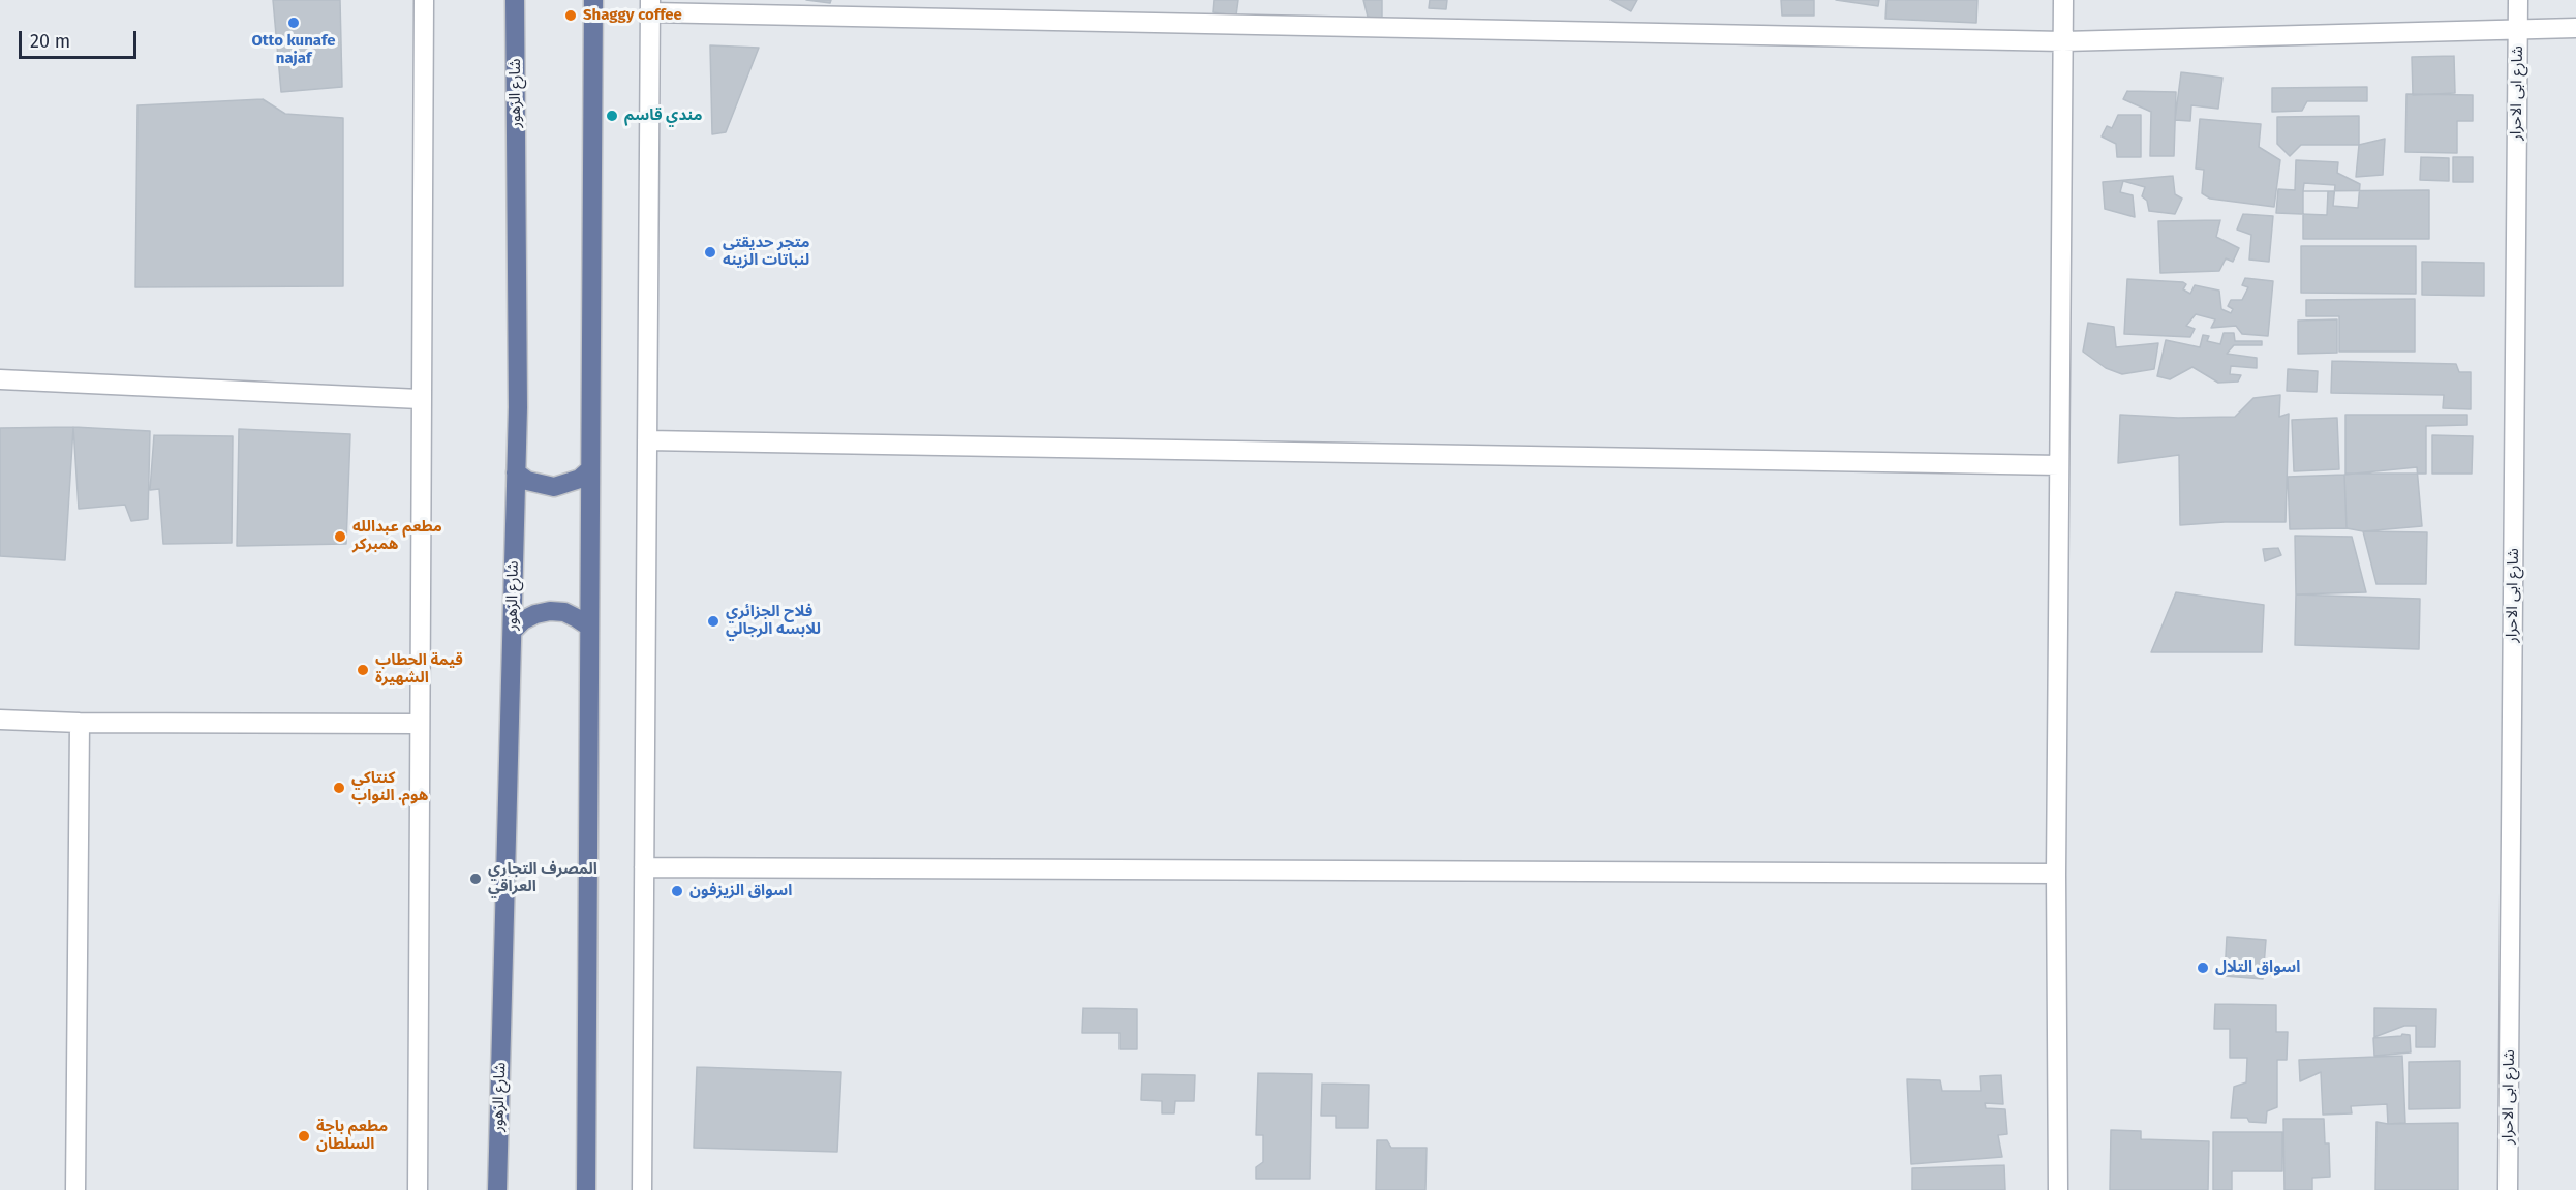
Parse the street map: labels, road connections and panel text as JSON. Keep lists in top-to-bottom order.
{
  "streets": {
    "main road": ["شارع الزهور"],
    "street": ["شارع ابی الاحرار"]
  },
  "places": [
    "Shaggy coffee",
    "Otto kunafe najaf",
    "مندي قاسم",
    "متجر حديقتي لنباتات الزينه",
    "مطعم عبدالله همبركر",
    "فلاح الجزائري للابسه الرجالي",
    "قيمة الحطاب الشهيرة",
    "كنتاكي هوم. النواب",
    "المصرف التجاري العراقي",
    "اسواق الزيزفون",
    "اسواق التلال",
    "مطعم باجة السلطان"
  ],
  "scale_bar": "20 m"
}
